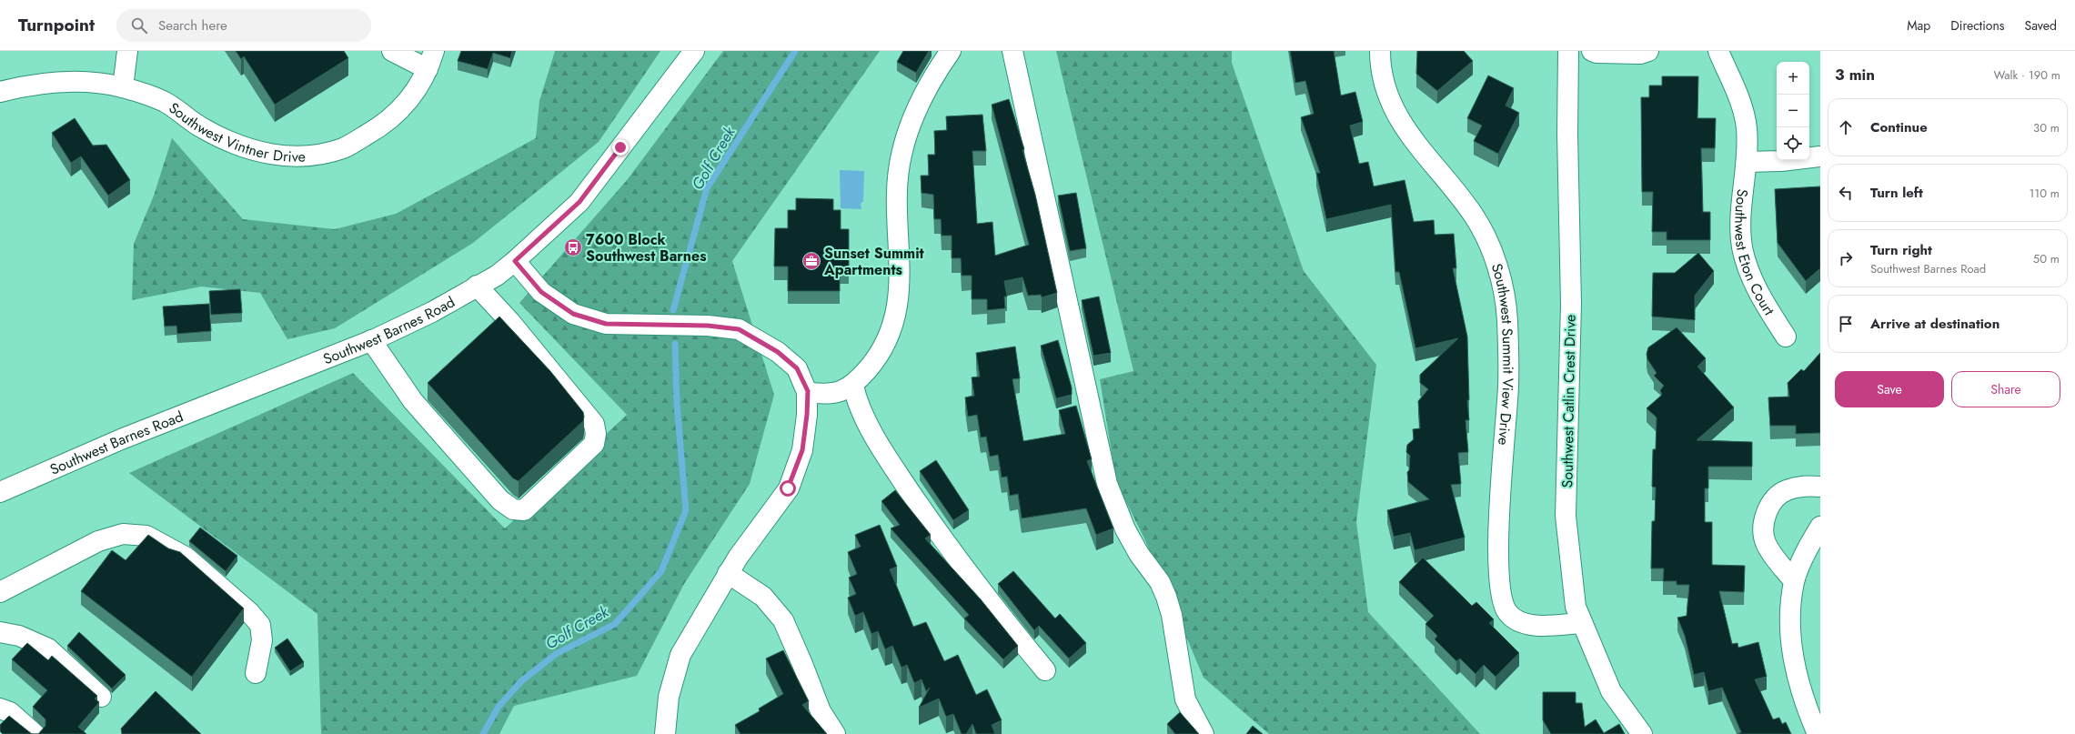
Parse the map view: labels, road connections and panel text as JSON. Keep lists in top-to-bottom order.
{
  "streets": {
    "street": [
      "Southwest Vintner Drive",
      "Southwest Eton Court",
      "Southwest Barnes Road",
      "Southwest Summit View Drive",
      "Southwest Catlin Crest Drive"
    ]
  },
  "crossings": [
    ["Southwest Summit View Drive", "Southwest Catlin Crest Drive"]
  ],
  "water": ["Golf Creek"],
  "places": {
    "bus stop": ["7600 Block Southwest Barnes"],
    "office": ["Sunset Summit Apartments"]
  },
  "page": {
    "header": "Turnpoint",
    "search": "Search here",
    "nav": ["Map", "Directions", "Saved"],
    "heading": ["3 min", "Walk · 190 m"],
    "map_buttons": ["+", "−"],
    "list": [
      ["Continue", "30 m"],
      ["Turn left", "110 m"],
      ["Turn right", "Southwest Barnes Road", "50 m"],
      "Arrive at destination"
    ],
    "buttons": ["Save", "Share"]
  }
}
